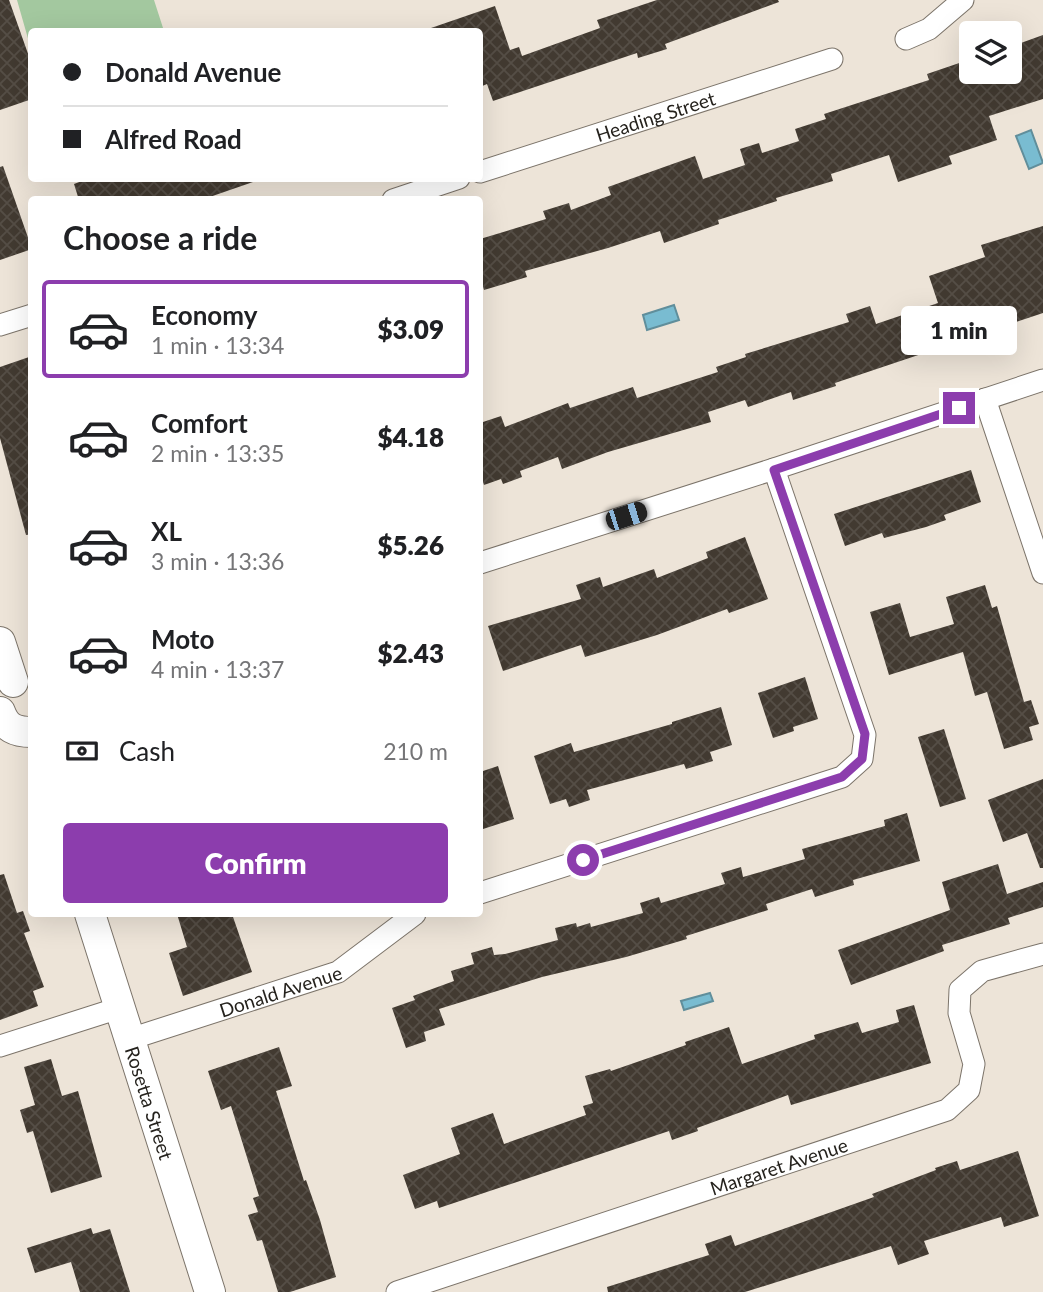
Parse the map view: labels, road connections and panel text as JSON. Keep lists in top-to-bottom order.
{
  "streets": {
    "street": [
      "Heading Street",
      "Donald Avenue",
      "Rosetta Street",
      "Margaret Avenue"
    ]
  },
  "crossings": [
    ["Donald Avenue", "Rosetta Street"]
  ],
  "page": {
    "banner": ["Donald Avenue", "Alfred Road"],
    "heading": "Choose a ride",
    "list": [
      {
        "name": "Economy",
        "note": "1 min · 13:34",
        "value": "$3.09"
      },
      {
        "name": "Comfort",
        "note": "2 min · 13:35",
        "value": "$4.18"
      },
      {
        "name": "XL",
        "note": "3 min · 13:36",
        "value": "$5.26"
      },
      {
        "name": "Moto",
        "note": "4 min · 13:37",
        "value": "$2.43"
      }
    ],
    "bubble": "1 min",
    "pay": ["Cash", "210 m"],
    "buttons": "Confirm"
  }
}
